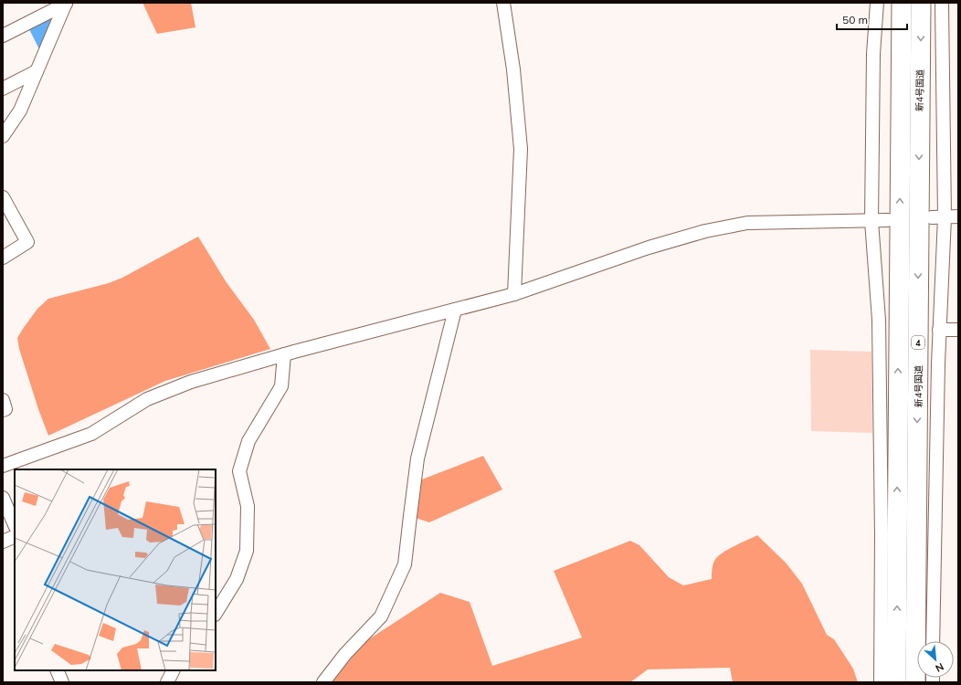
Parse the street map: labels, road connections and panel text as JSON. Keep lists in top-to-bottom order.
{
  "streets": {
    "highway": ["新4号国道", "4"]
  },
  "scale_bar": "50 m",
  "north": "bottom right"
}
